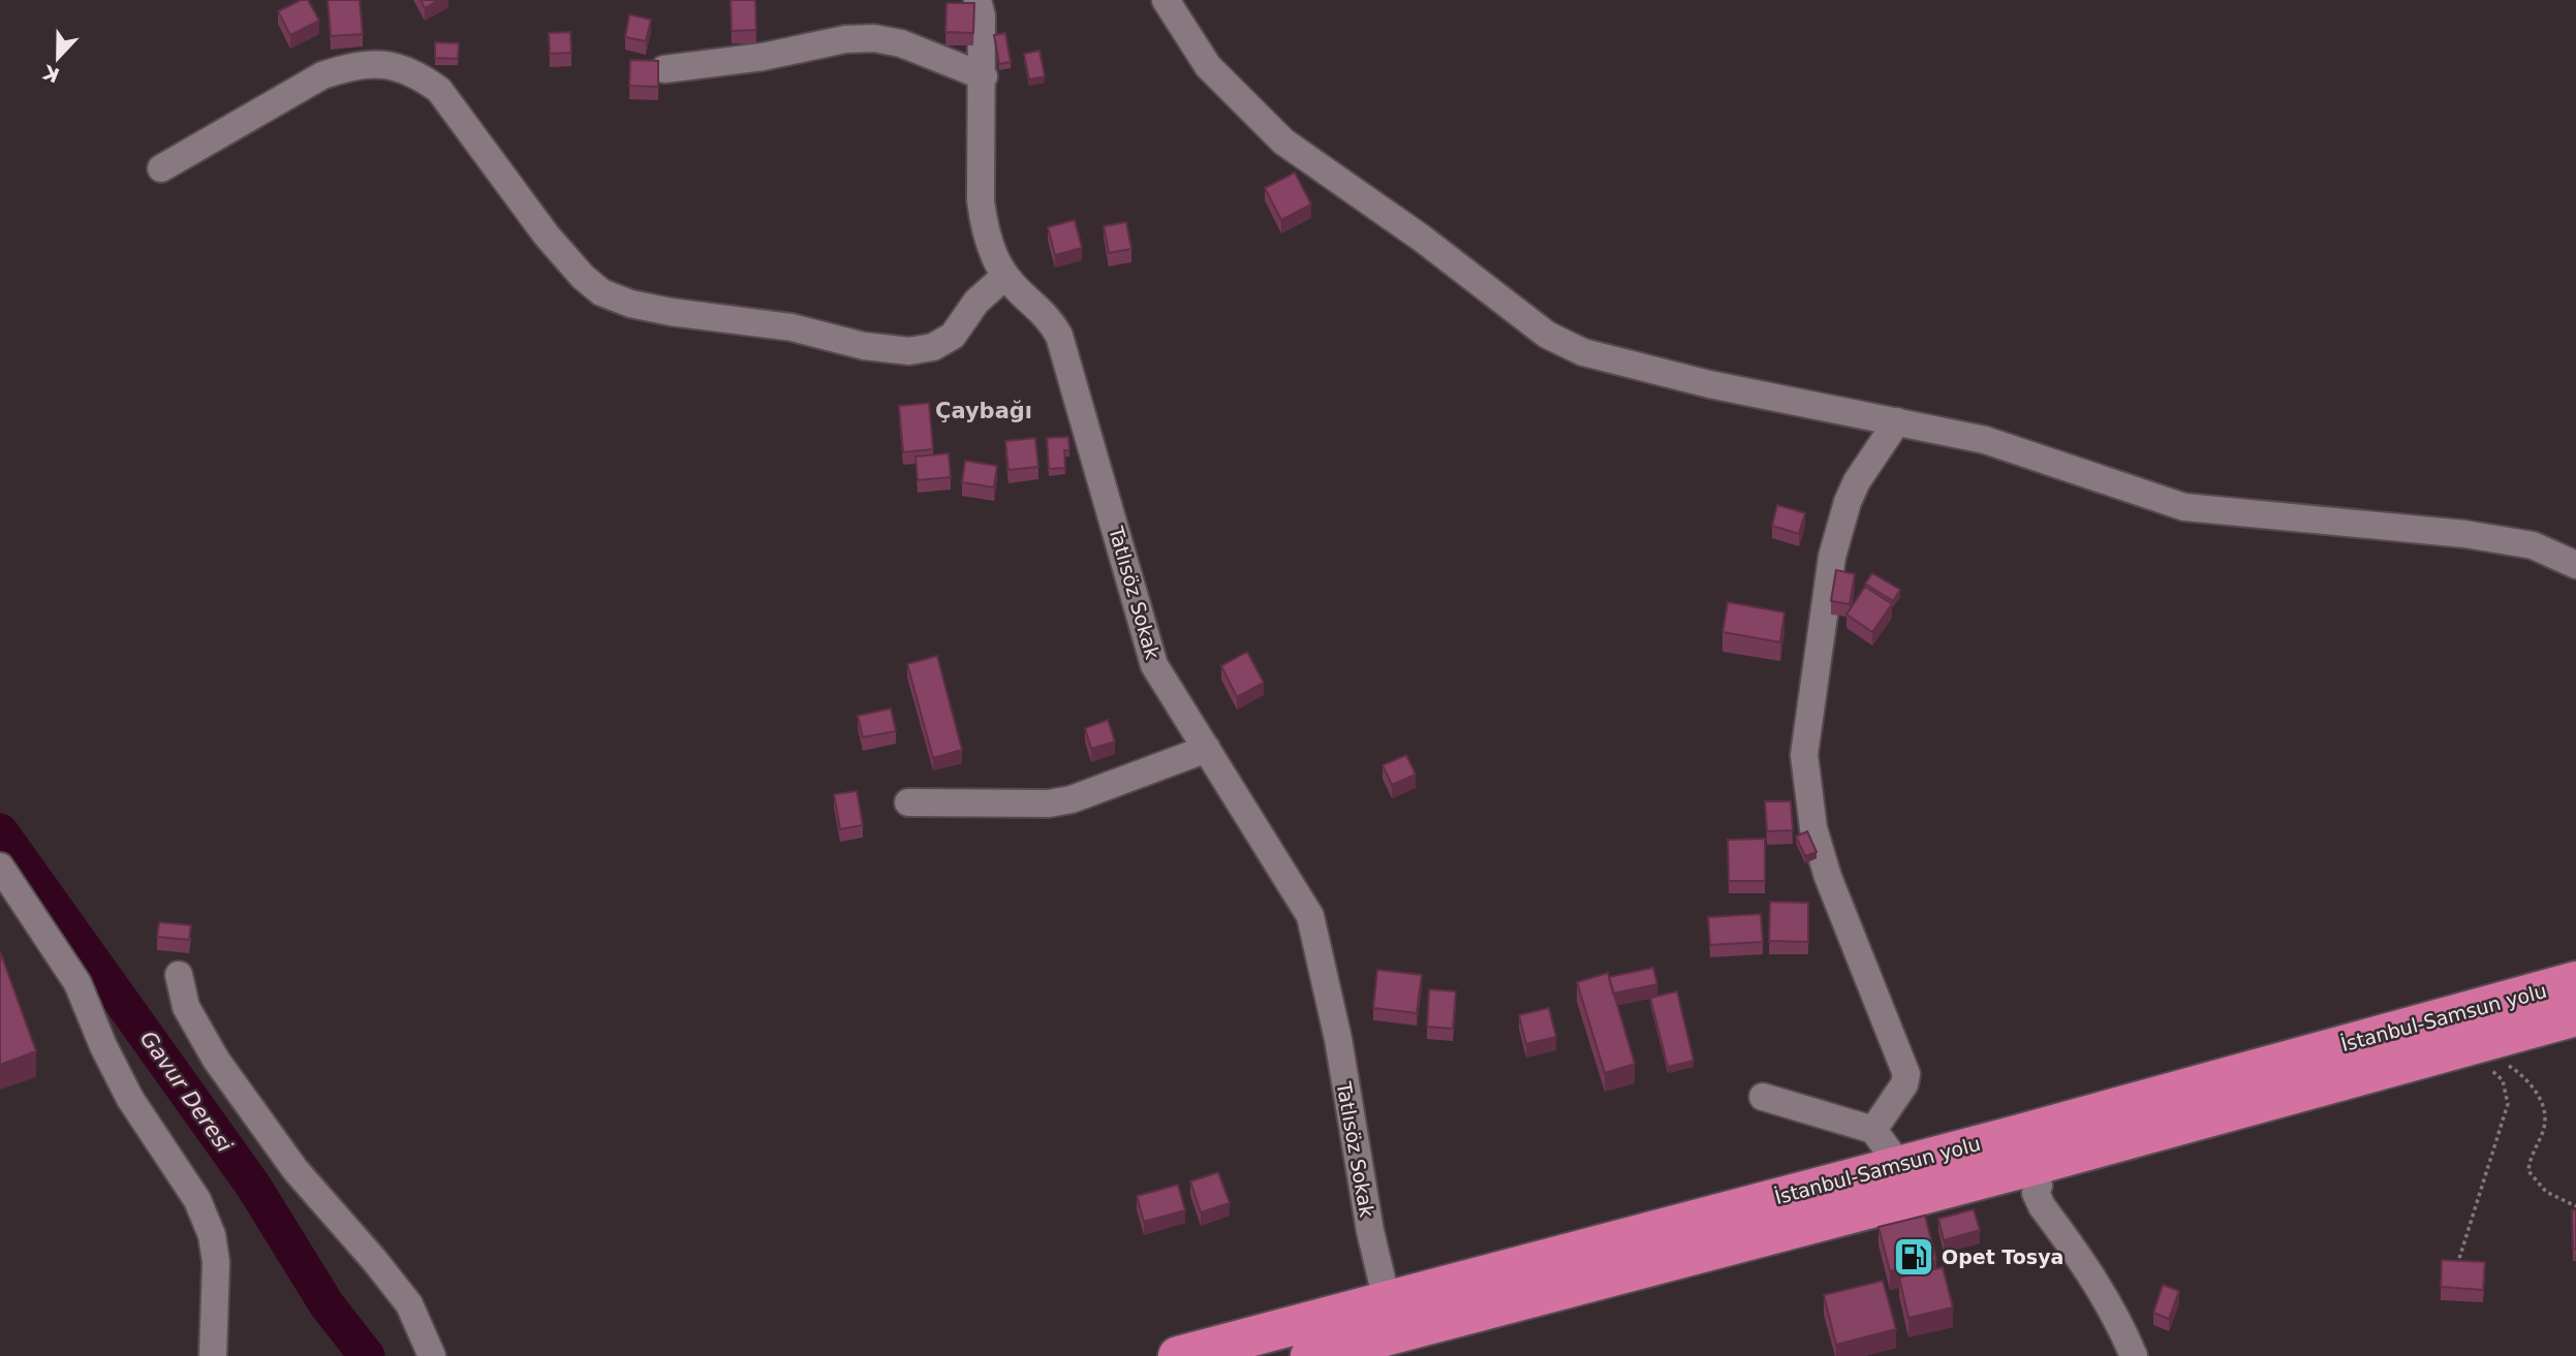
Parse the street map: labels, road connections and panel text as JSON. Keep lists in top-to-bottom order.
{
  "streets": {
    "highway": ["İstanbul-Samsun yolu"],
    "street": ["Tatlısöz Sokak"]
  },
  "crossings": [
    ["Tatlısöz Sokak", "İstanbul-Samsun yolu"]
  ],
  "districts": ["Çaybağı"],
  "water": ["Gavur Deresi"],
  "places": {
    "fuel station": ["Opet Tosya"]
  },
  "north": "bottom"
}
